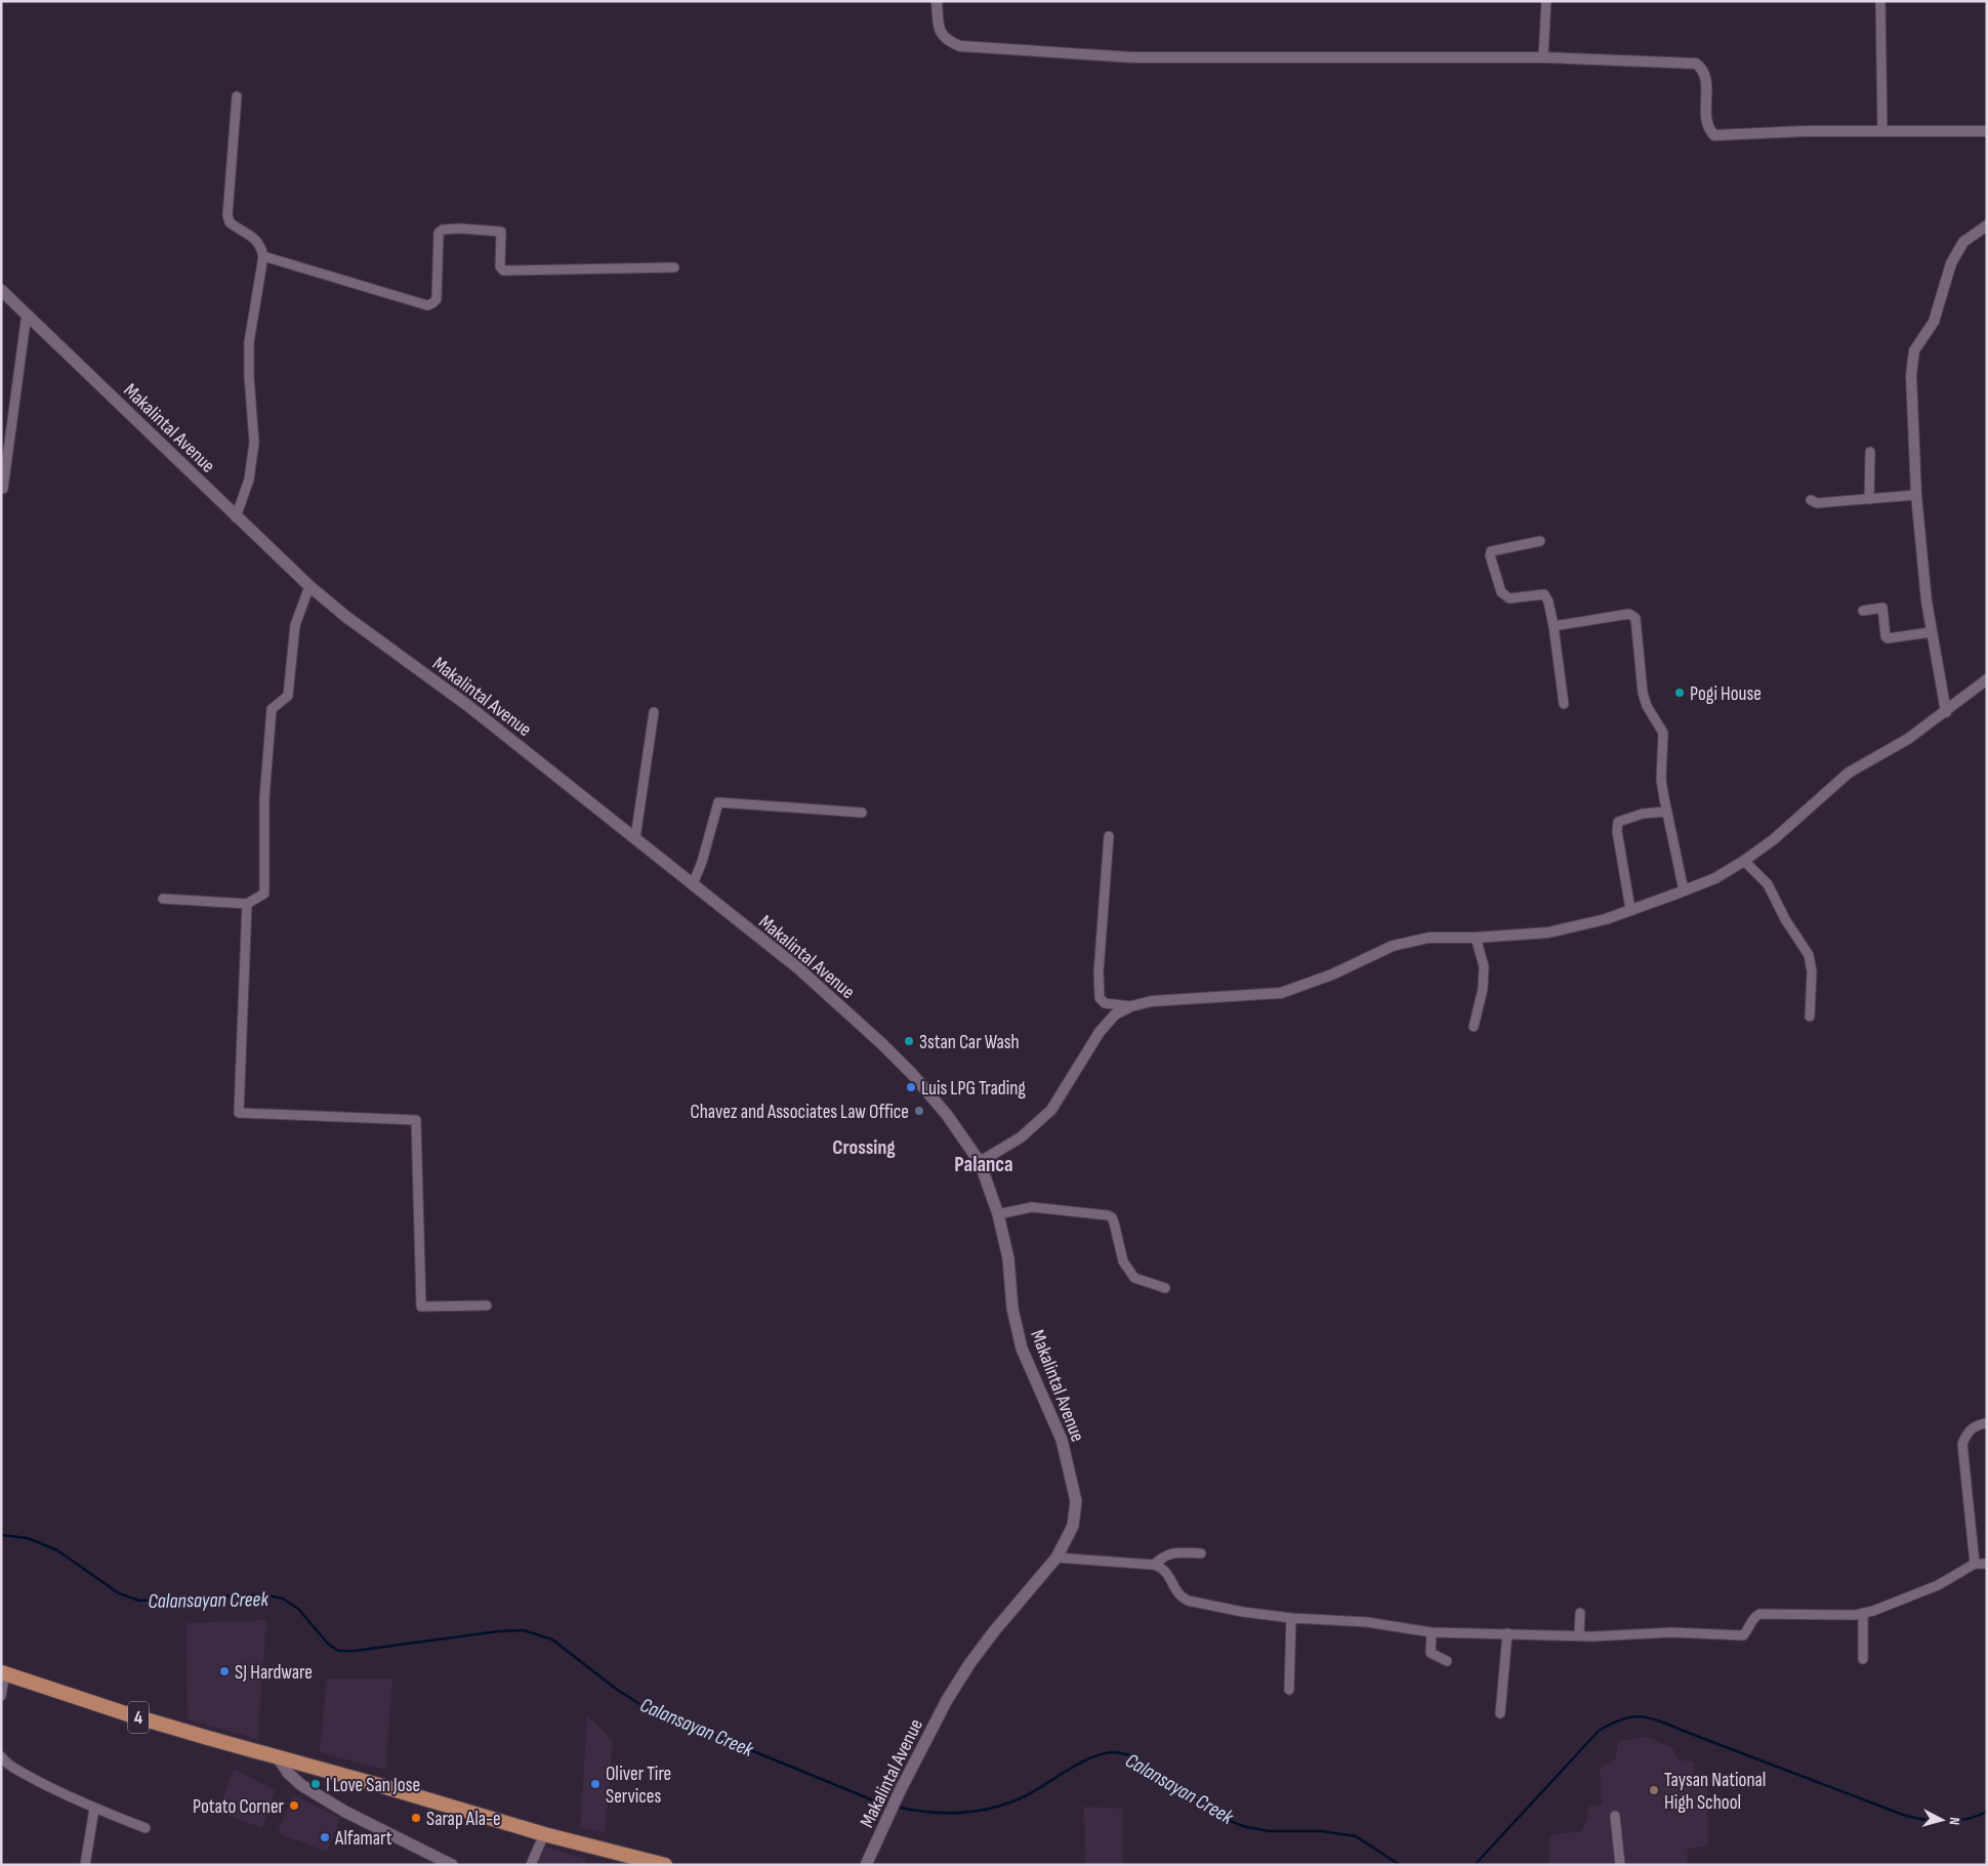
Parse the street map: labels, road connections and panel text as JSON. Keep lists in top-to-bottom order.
{
  "streets": {
    "highway": ["4"],
    "main road": ["Makalintal Avenue"]
  },
  "districts": ["Crossing", "Palanca"],
  "water": ["Calansayan Creek"],
  "places": [
    "Pogi House",
    "3stan Car Wash",
    "Luis LPG Trading",
    "Chavez and Associates Law Office",
    "SJ Hardware",
    "I Love San Jose",
    "Oliver Tire Services",
    "Taysan National High School",
    "Potato Corner",
    "Sarap Ala-e",
    "Alfamart"
  ],
  "north": "right"
}
